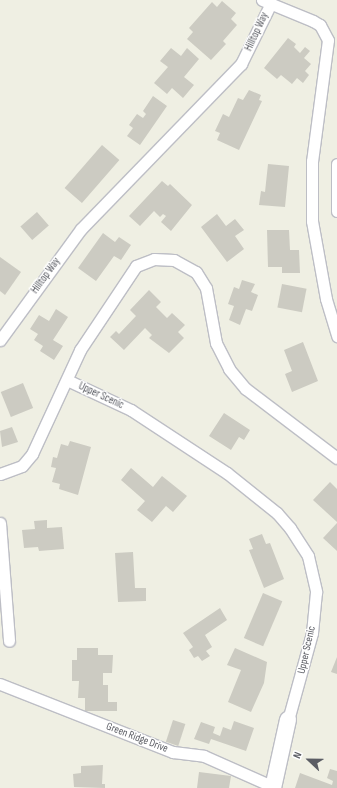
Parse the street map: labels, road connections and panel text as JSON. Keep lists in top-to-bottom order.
{
  "streets": {
    "street": ["Hilltop Way", "Upper Scenic", "Green Ridge Drive"]
  },
  "north": "left"
}
